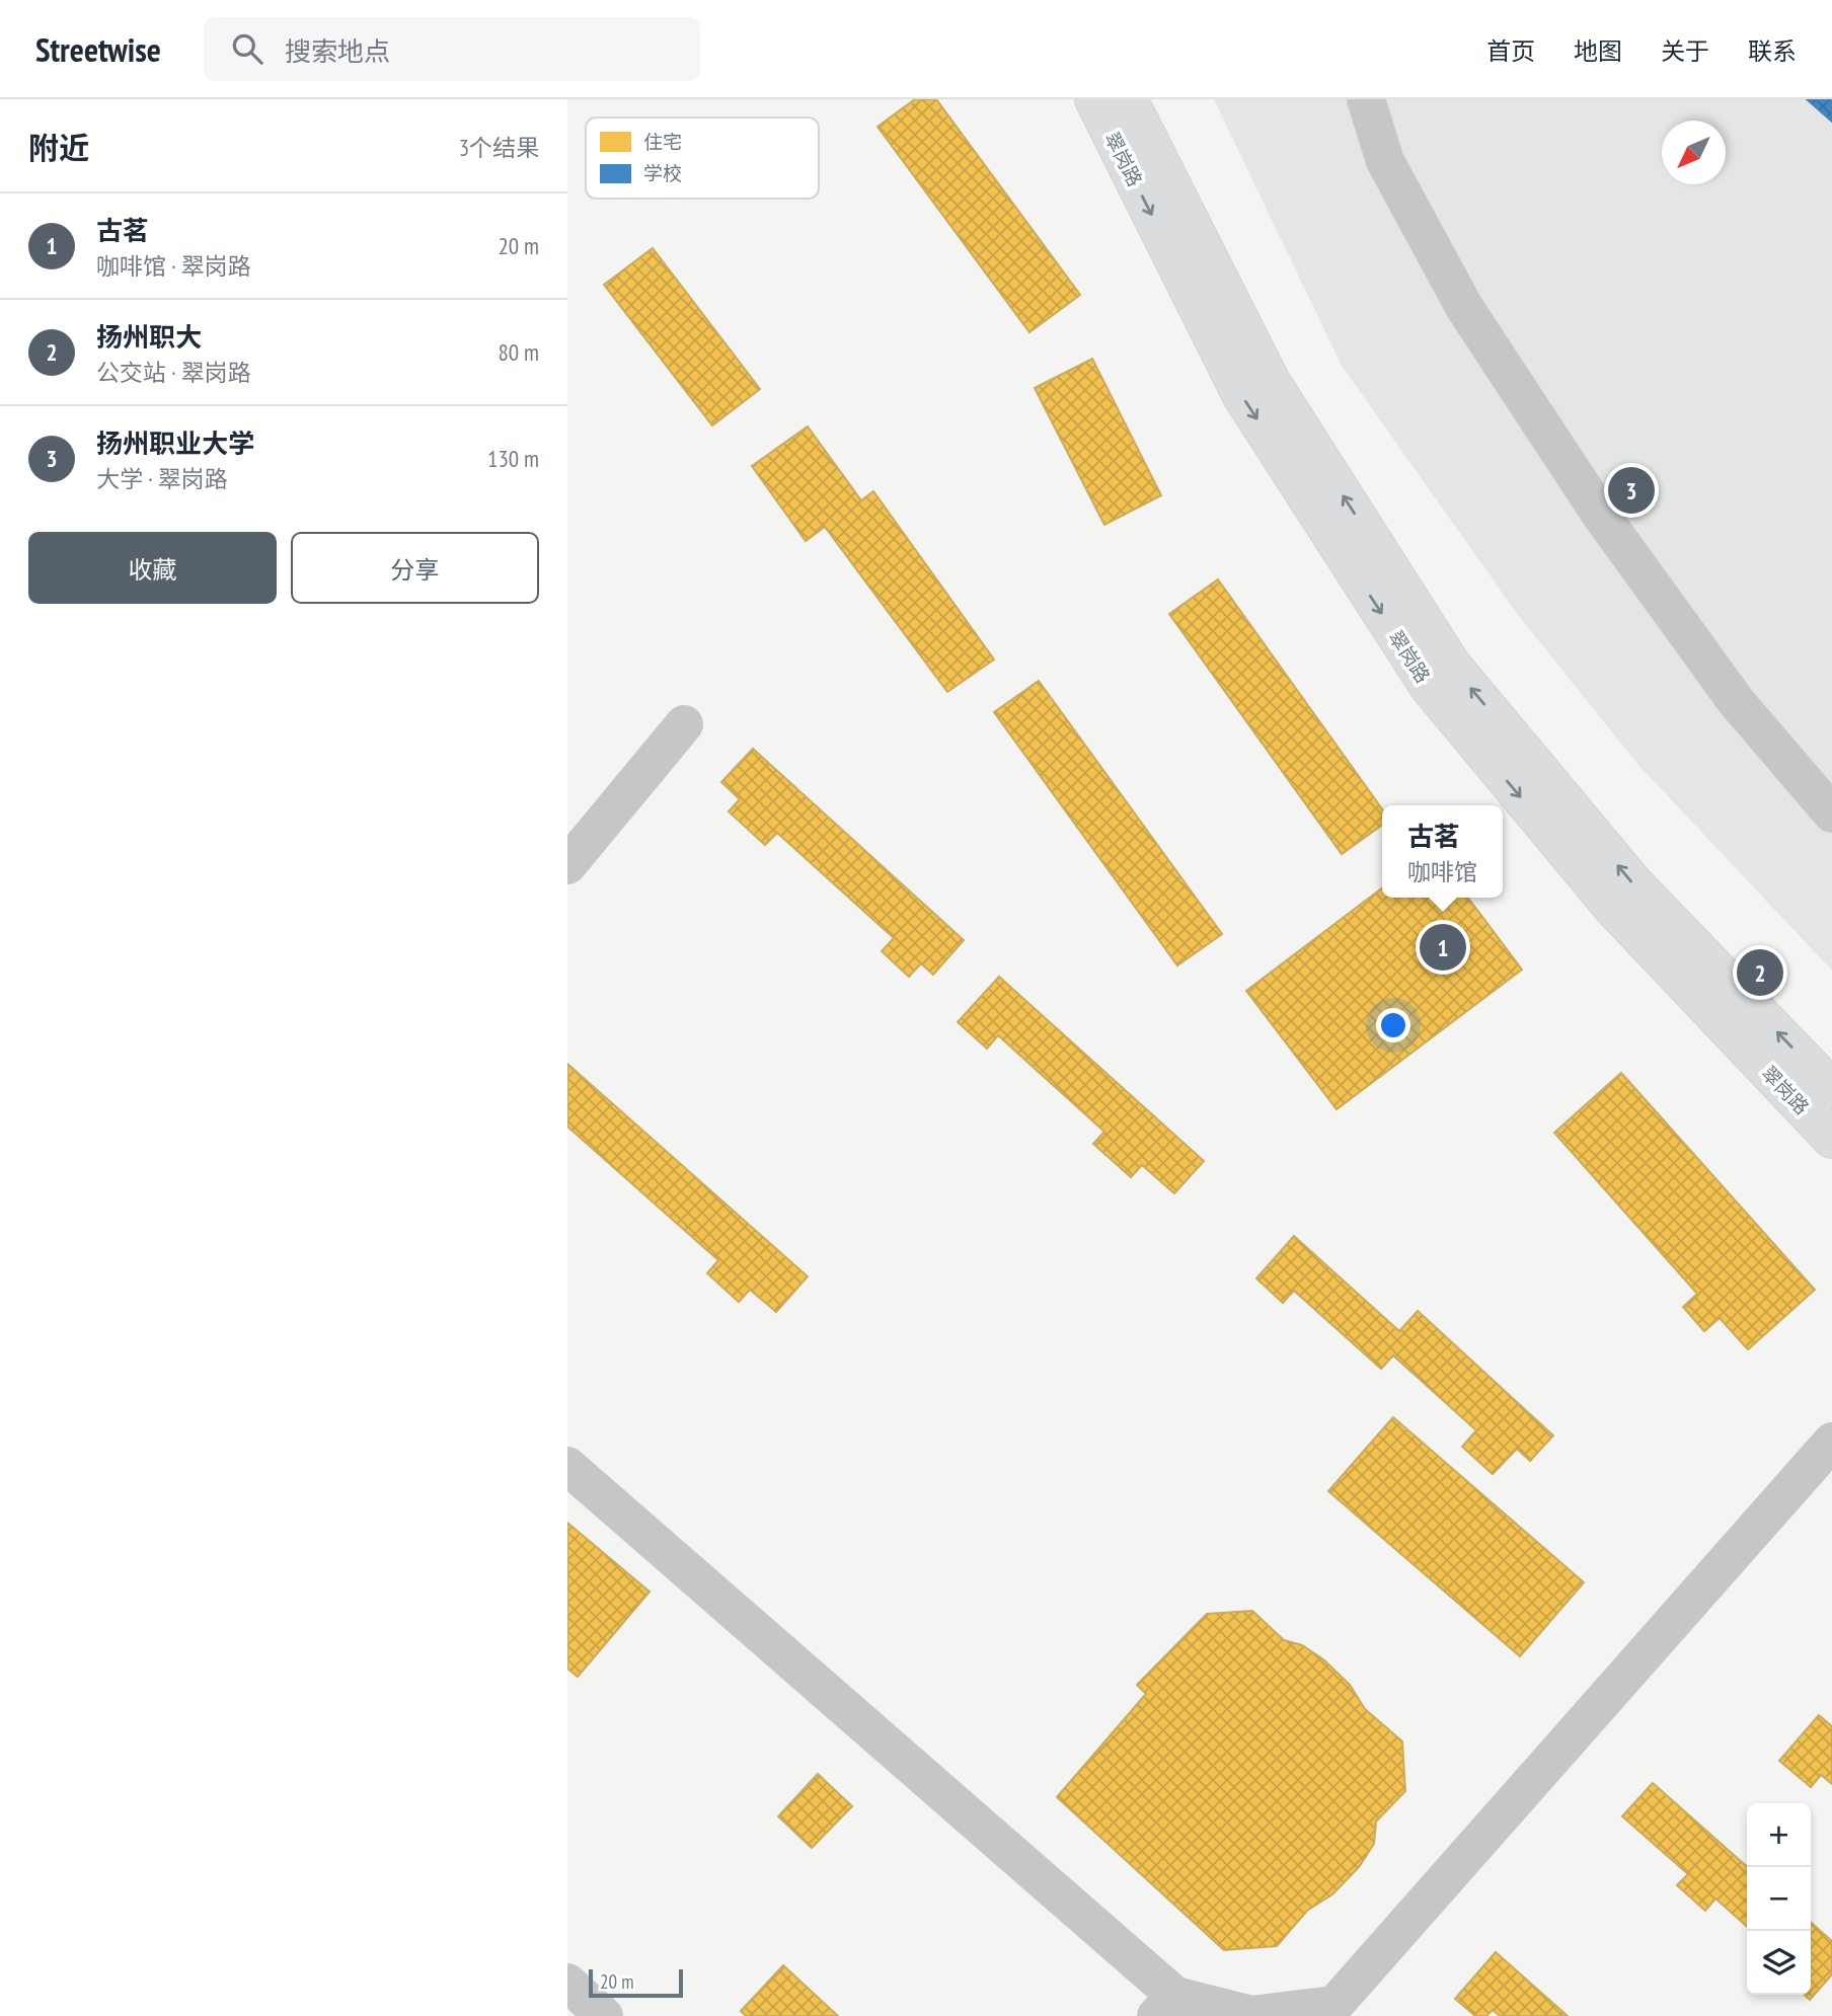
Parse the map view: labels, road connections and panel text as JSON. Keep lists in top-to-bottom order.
{
  "streets": {
    "main road": ["翠岗路"]
  },
  "legend": ["住宅", "学校"],
  "scale_bar": "20 m",
  "north": "bottom left",
  "page": {
    "header": "Streetwise",
    "search": "搜索地点",
    "nav": [
      "首页",
      "地图",
      "关于",
      "联系"
    ],
    "heading": ["附近", "3个结果"],
    "list": [
      {
        "mark": "1",
        "name": "古茗",
        "note": "咖啡馆 · 翠岗路",
        "value": "20 m"
      },
      {
        "mark": "2",
        "name": "扬州职大",
        "note": "公交站 · 翠岗路",
        "value": "80 m"
      },
      {
        "mark": "3",
        "name": "扬州职业大学",
        "note": "大学 · 翠岗路",
        "value": "130 m"
      }
    ],
    "pins": ["3", "1", "2"],
    "buttons": ["收藏", "分享"],
    "popup": ["古茗", "咖啡馆"],
    "map_buttons": ["+", "−"],
    "scale": "20 m"
  }
}
